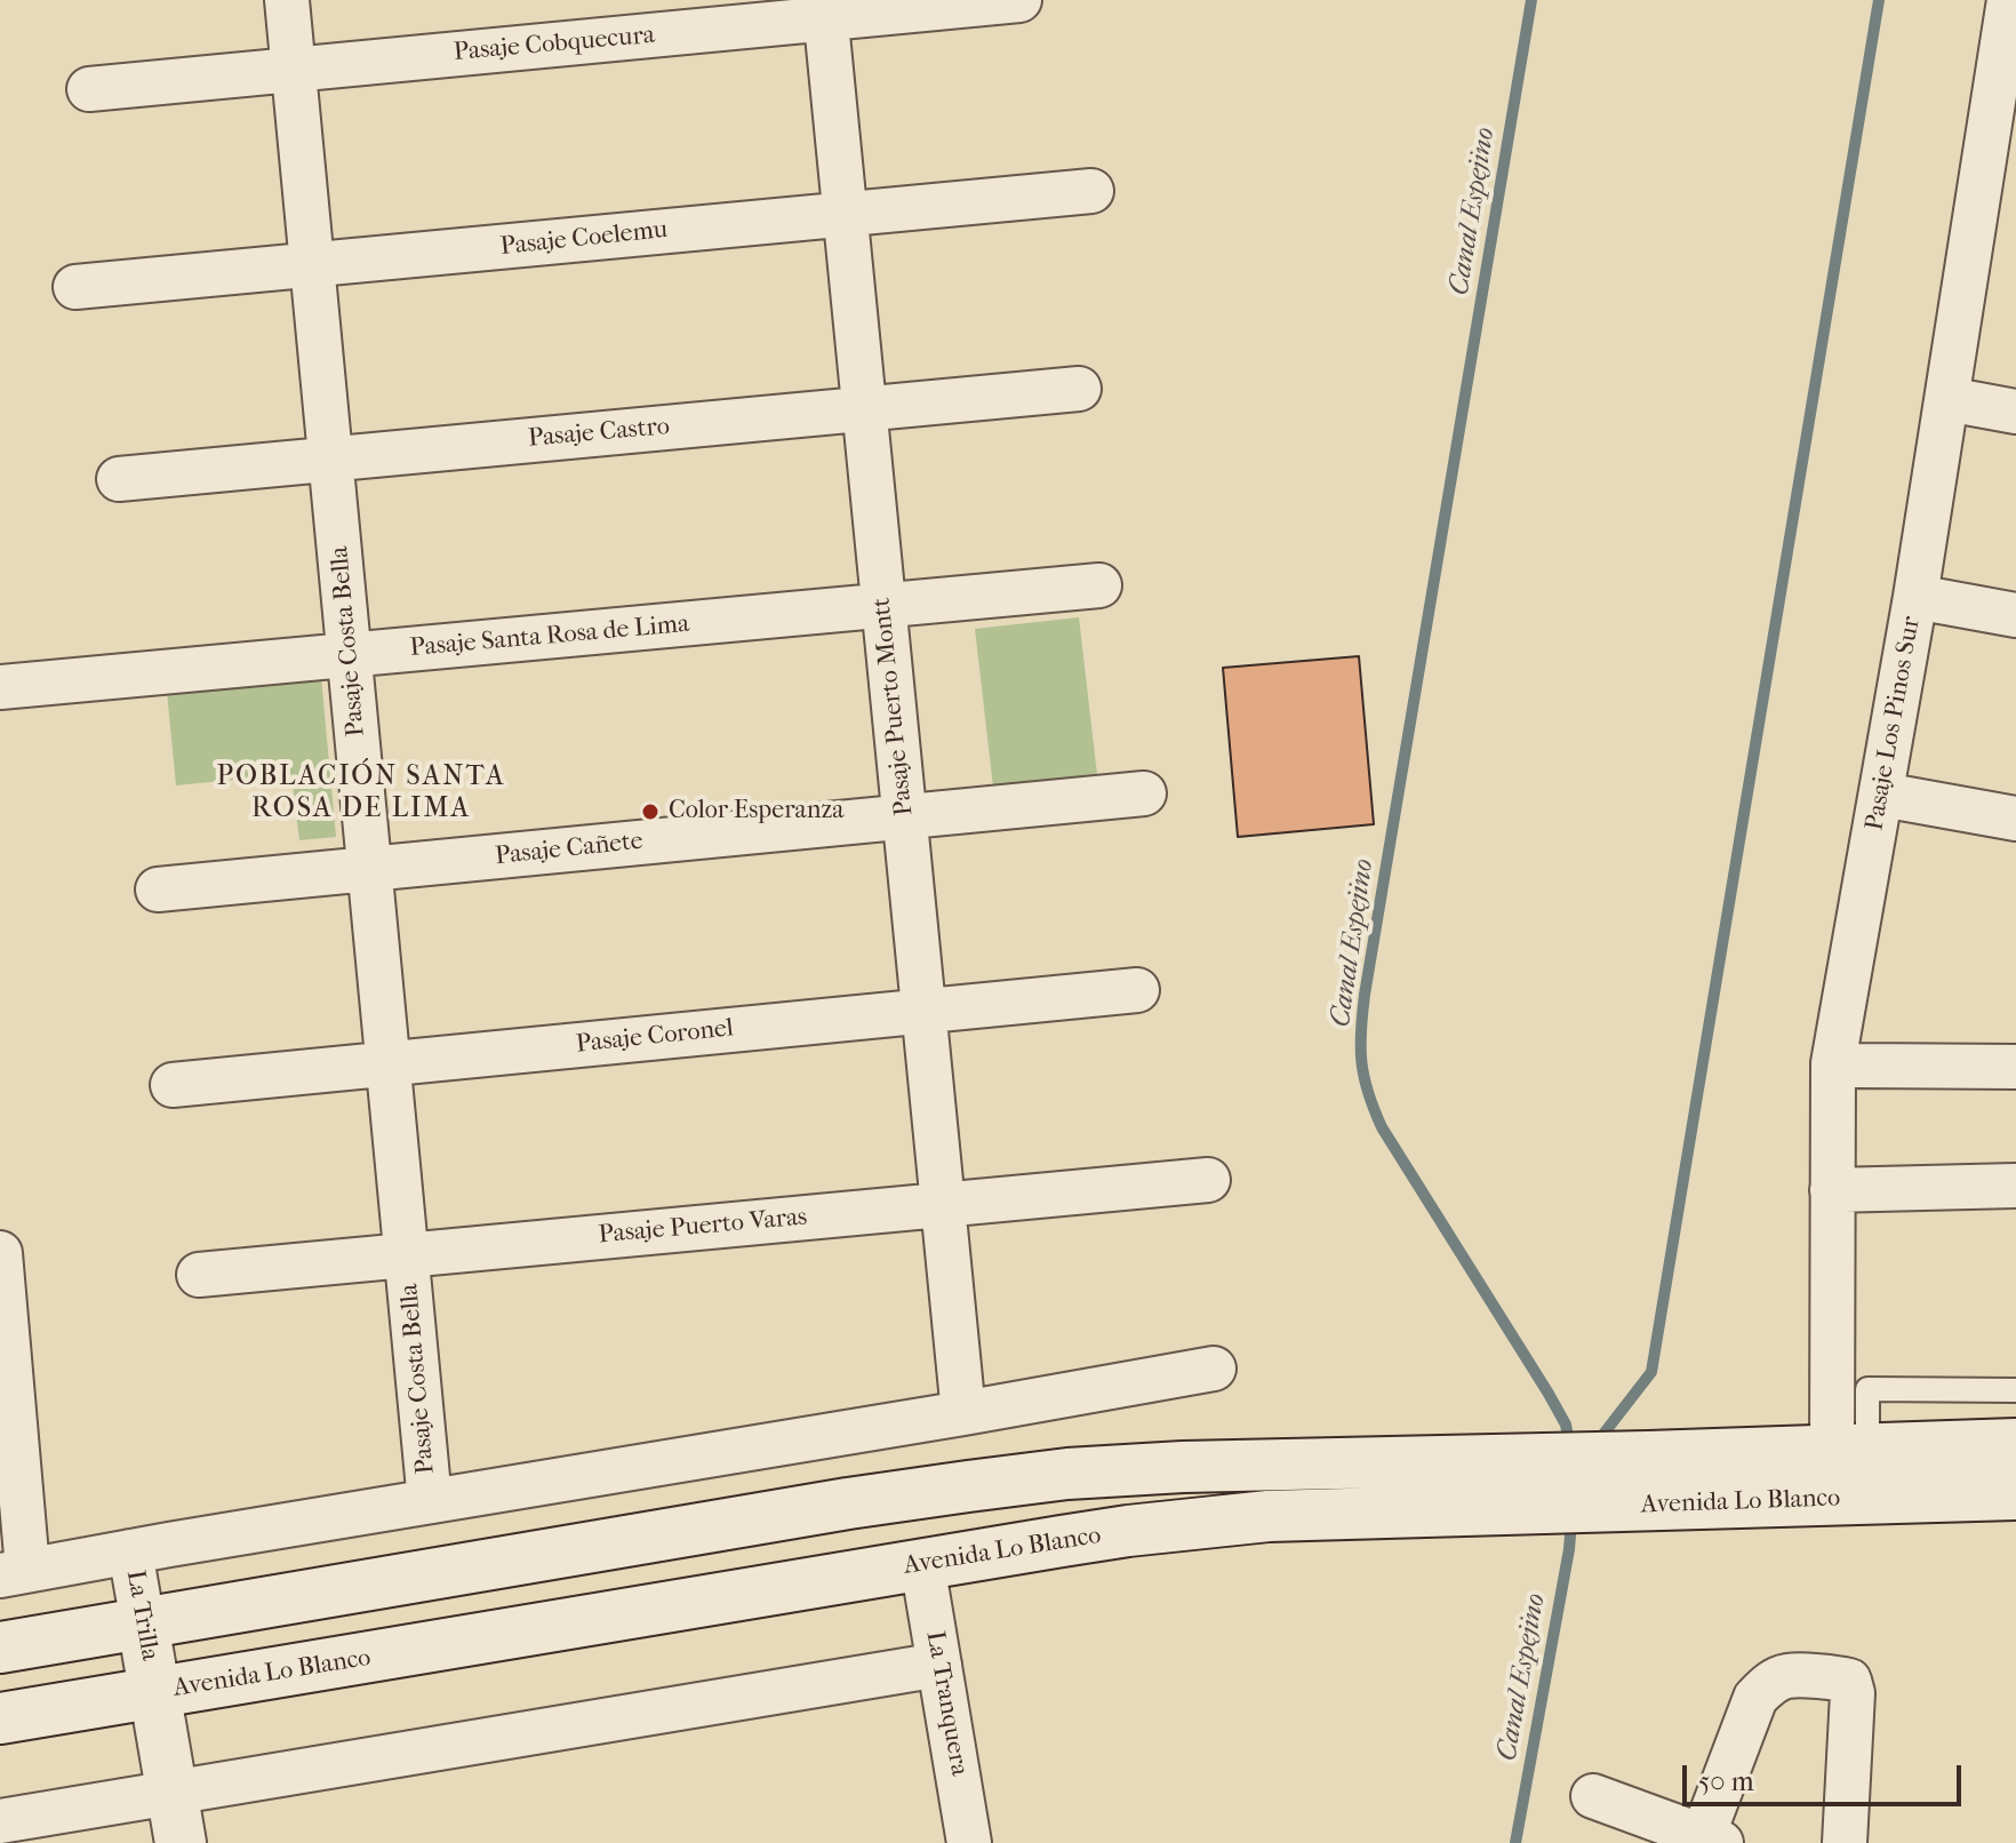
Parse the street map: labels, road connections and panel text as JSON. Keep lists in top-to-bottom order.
{
  "streets": {
    "main road": ["Avenida Lo Blanco", "La Trilla"],
    "street": [
      "Pasaje Cobquecura",
      "Pasaje Coelemu",
      "Pasaje Castro",
      "Pasaje Santa Rosa de Lima",
      "Pasaje Costa Bella",
      "Pasaje Puerto Montt",
      "Pasaje Los Pinos Sur",
      "Pasaje Cañete",
      "Pasaje Coronel",
      "Pasaje Puerto Varas",
      "La Tranquera"
    ]
  },
  "crossings": [
    ["Pasaje Cobquecura", "Pasaje Costa Bella"],
    ["Pasaje Cobquecura", "Pasaje Puerto Montt"],
    ["Pasaje Coelemu", "Pasaje Costa Bella"],
    ["Pasaje Coelemu", "Pasaje Puerto Montt"],
    ["Pasaje Castro", "Pasaje Costa Bella"],
    ["Pasaje Castro", "Pasaje Puerto Montt"],
    ["Pasaje Santa Rosa de Lima", "Pasaje Costa Bella"],
    ["Pasaje Santa Rosa de Lima", "Pasaje Puerto Montt"],
    ["Pasaje Costa Bella", "Pasaje Cañete"],
    ["Pasaje Costa Bella", "Pasaje Coronel"],
    ["Pasaje Costa Bella", "Pasaje Puerto Varas"],
    ["Pasaje Puerto Montt", "Pasaje Cañete"],
    ["Pasaje Puerto Montt", "Pasaje Coronel"],
    ["Pasaje Puerto Montt", "Pasaje Puerto Varas"],
    ["Pasaje Los Pinos Sur", "Avenida Lo Blanco"],
    ["Avenida Lo Blanco", "La Trilla"],
    ["Avenida Lo Blanco", "La Tranquera"]
  ],
  "districts": ["POBLACIÓN SANTA ROSA DE LIMA"],
  "water": ["Canal Espejino"],
  "places": ["Color Esperanza"],
  "scale_bar": "50 m"
}
